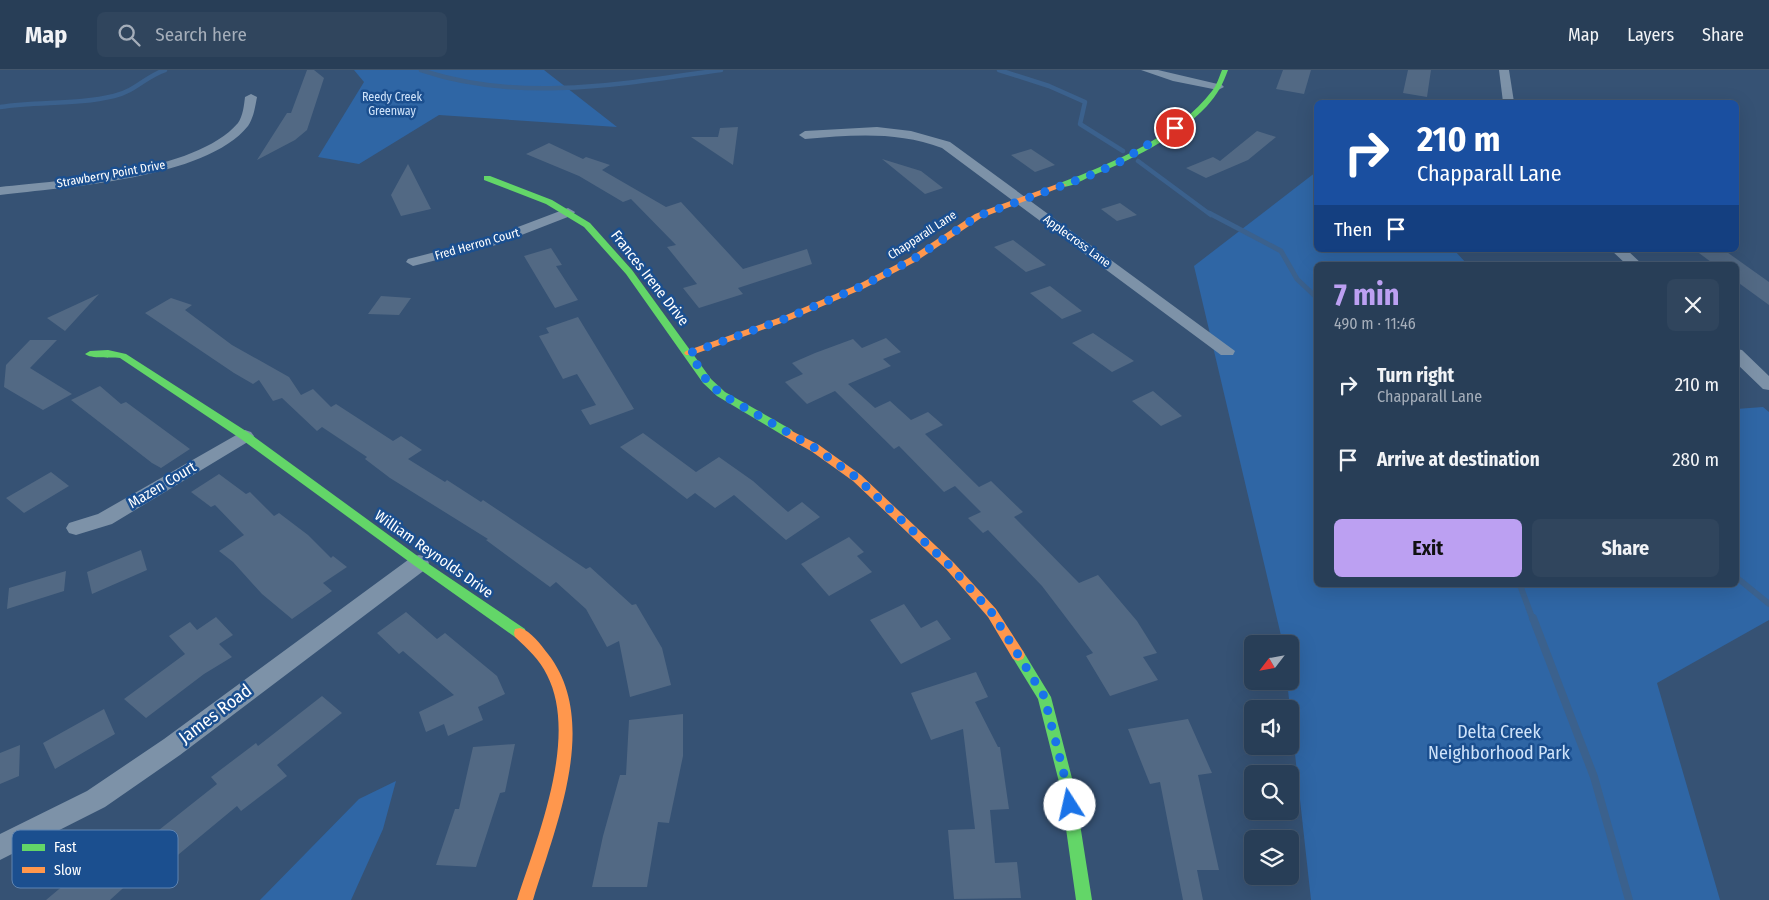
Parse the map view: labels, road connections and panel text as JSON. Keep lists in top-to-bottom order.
{
  "streets": {
    "street": [
      "Strawberry Point Drive",
      "Chapparall Lane",
      "Applecross Lane",
      "Fred Herron Court",
      "Frances Irene Drive",
      "Mazen Court",
      "William Reynolds Drive",
      "James Road"
    ]
  },
  "crossings": [
    ["Chapparall Lane", "Applecross Lane"],
    ["Chapparall Lane", "Frances Irene Drive"],
    ["Fred Herron Court", "Frances Irene Drive"],
    ["Mazen Court", "William Reynolds Drive"],
    ["William Reynolds Drive", "James Road"]
  ],
  "parks": ["Reedy Creek Greenway", "Delta Creek Neighborhood Park"],
  "legend": ["Fast", "Slow"],
  "north": "bottom left",
  "page": {
    "header": "Map",
    "search": "Search here",
    "nav": ["Map", "Layers", "Share"],
    "turn": ["210 m", "Chapparall Lane"],
    "then": "Then",
    "heading": ["7 min", "490 m · 11:46"],
    "list": [
      {
        "name": "Turn right",
        "note": "Chapparall Lane",
        "value": "210 m"
      },
      {
        "name": "Arrive at destination",
        "value": "280 m"
      }
    ],
    "buttons": ["Exit", "Share"]
  }
}
